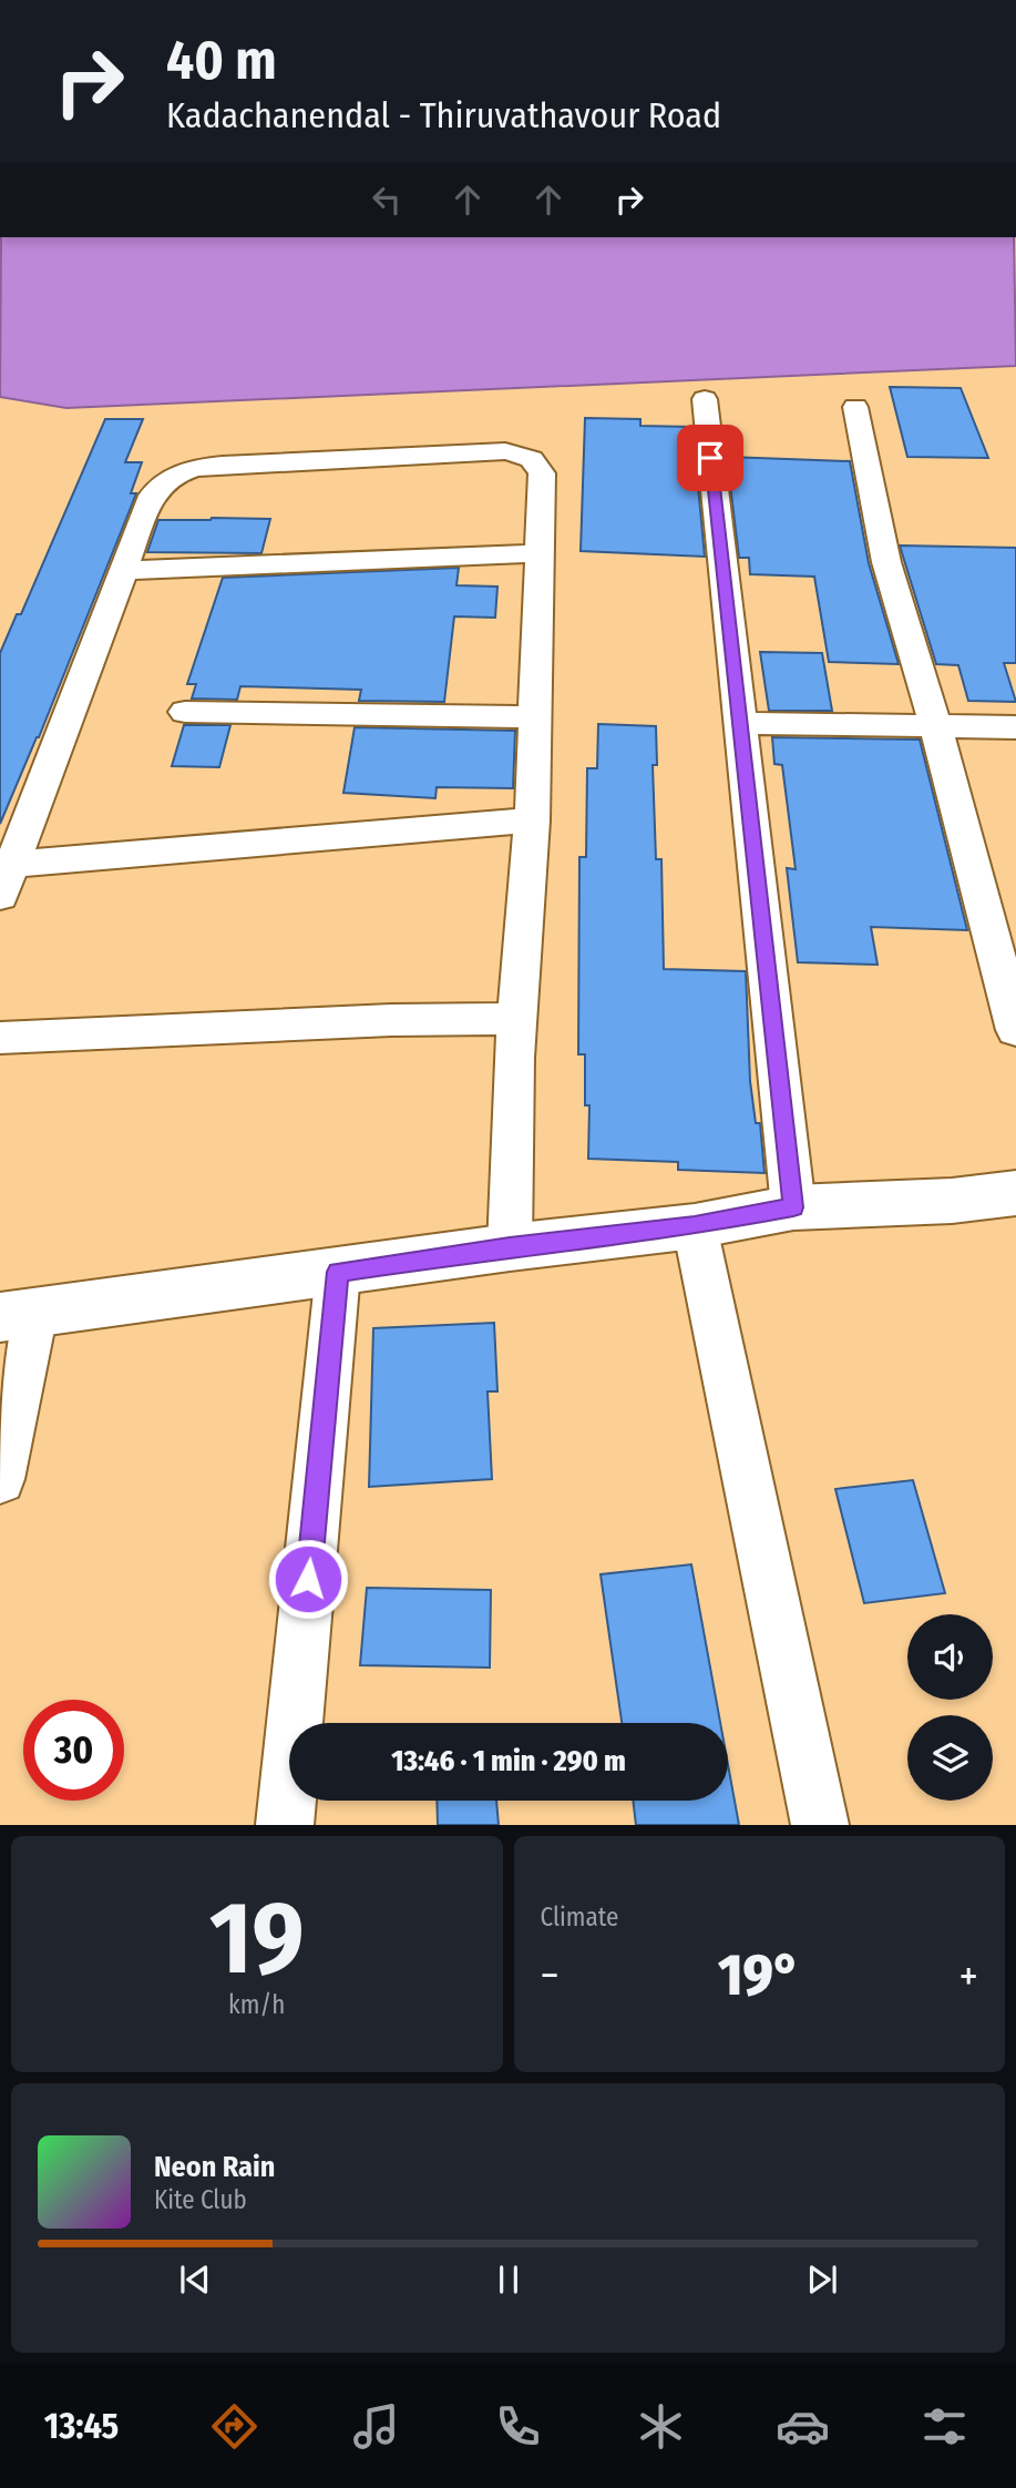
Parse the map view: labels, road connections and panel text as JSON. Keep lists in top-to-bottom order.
{
  "page": {
    "turn": ["40 m", "Kadachanendal - Thiruvathavour Road"],
    "limit": "30",
    "trip": "13:46 · 1 min · 290 m",
    "tile": [
      ["19", "km/h"],
      "Climate"
    ],
    "heat": ["−", "19°", "+"],
    "song": ["Neon Rain", "Kite Club"],
    "tabs": "13:45"
  }
}
